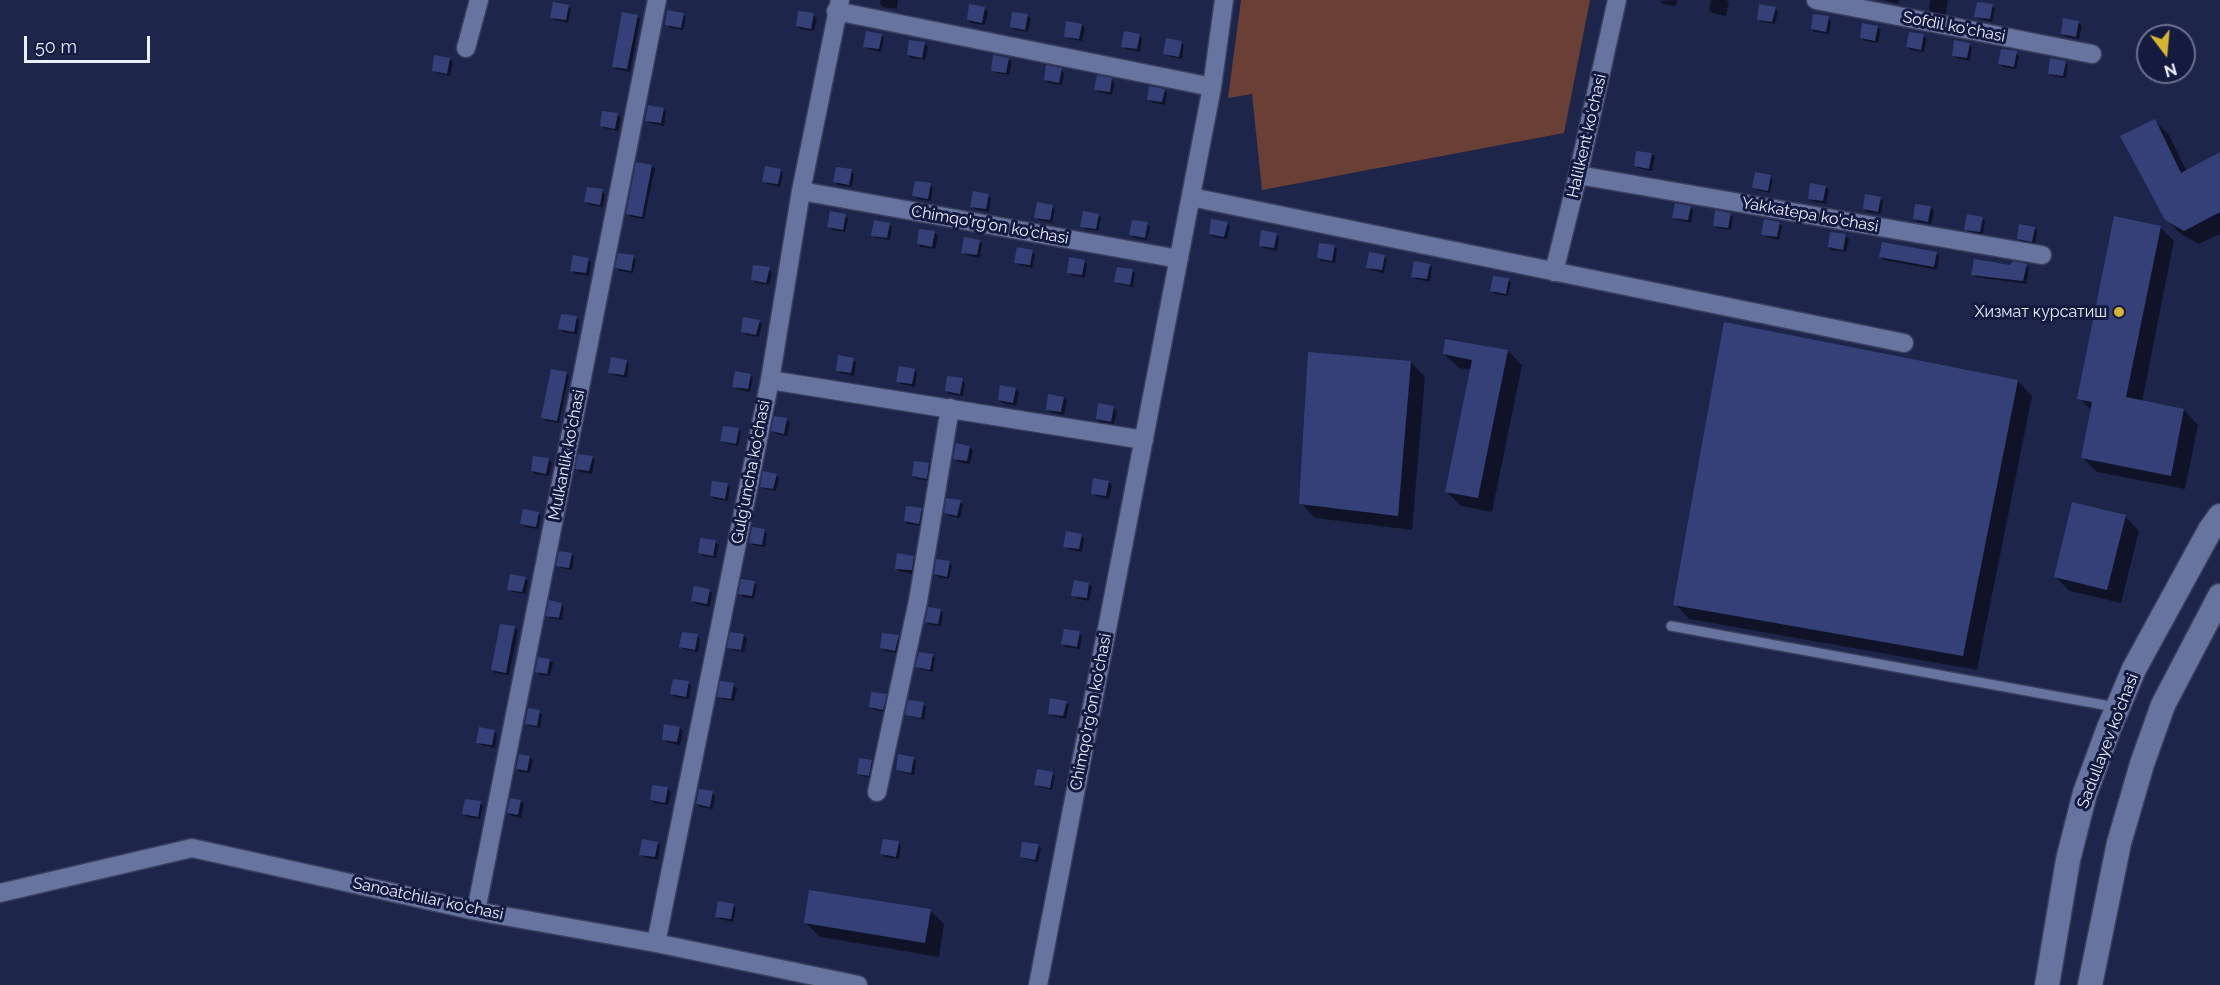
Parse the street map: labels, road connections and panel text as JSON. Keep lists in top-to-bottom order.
{
  "streets": {
    "main road": ["Sadullayev ko'chasi"],
    "street": [
      "Sofdil ko'chasi",
      "Halilkent ko'chasi",
      "Yakkatepa ko'chasi",
      "Chimqo'rg'on ko'chasi",
      "Mulkanlik ko'chasi",
      "Gulg'uncha ko'chasi",
      "Sanoatchilar ko'chasi"
    ]
  },
  "crossings": [
    ["Halilkent ko'chasi", "Yakkatepa ko'chasi"],
    ["Chimqo'rg'on ko'chasi", "Gulg'uncha ko'chasi"],
    ["Mulkanlik ko'chasi", "Sanoatchilar ko'chasi"],
    ["Gulg'uncha ko'chasi", "Sanoatchilar ko'chasi"]
  ],
  "places": ["Хизмат курсатиш"],
  "scale_bar": "50 m",
  "north": "bottom"
}
